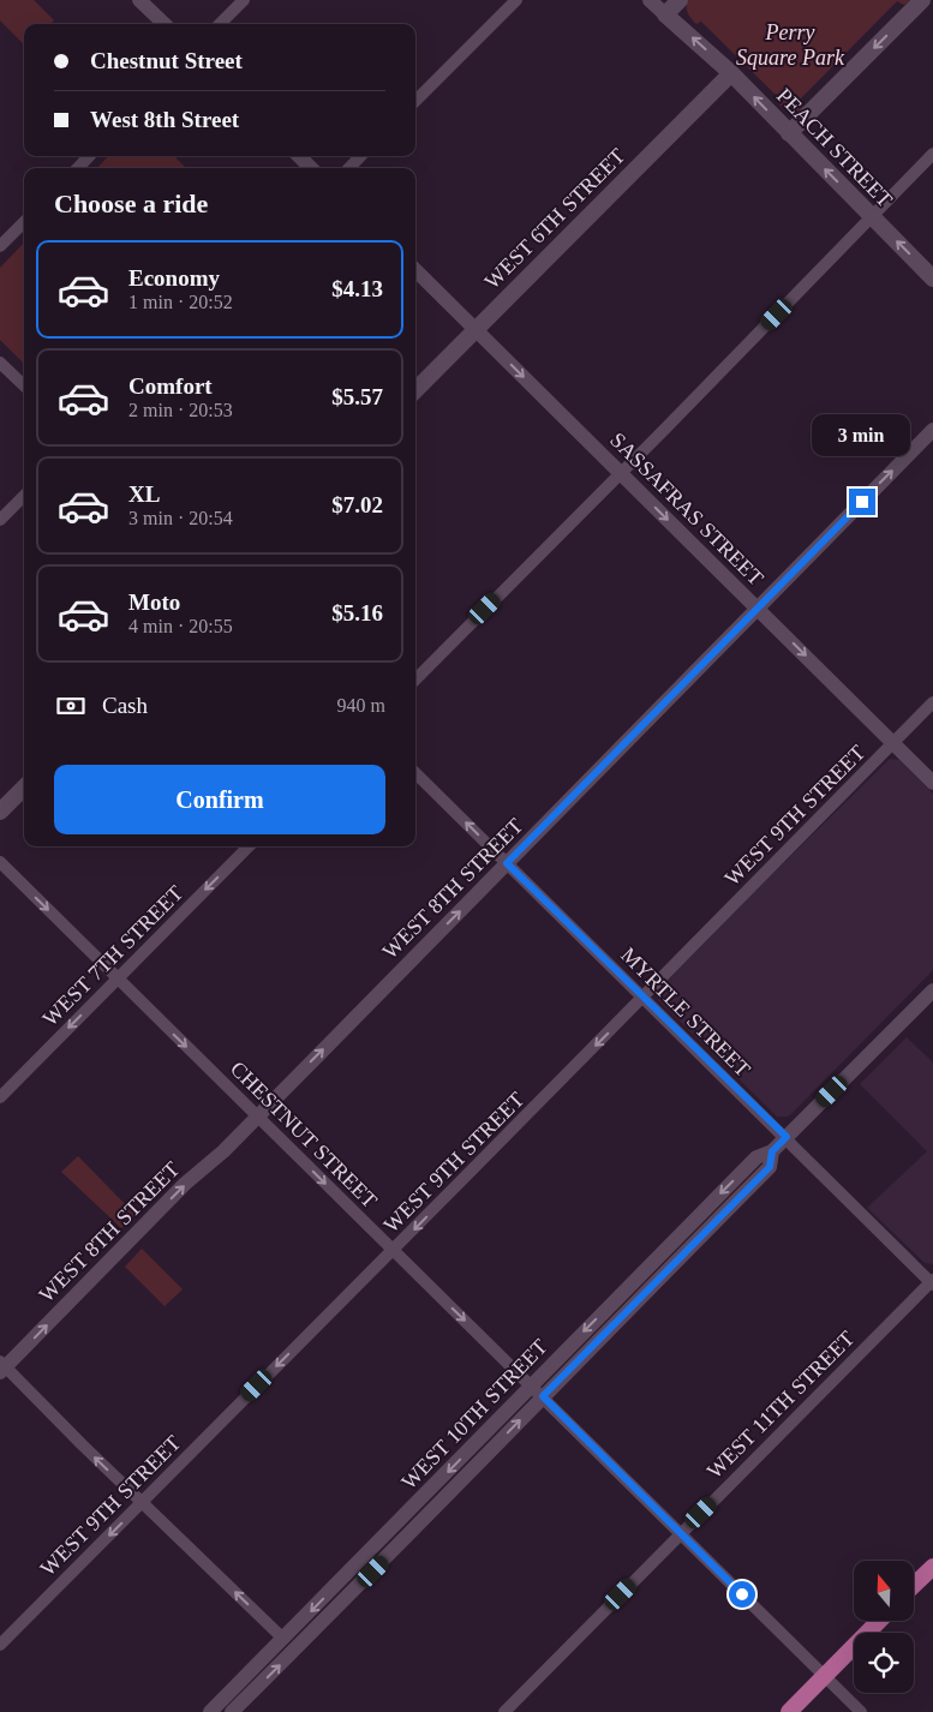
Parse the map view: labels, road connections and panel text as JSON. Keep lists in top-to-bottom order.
{
  "streets": {
    "main road": ["PEACH STREET", "WEST 6TH STREET"],
    "street": [
      "SASSAFRAS STREET",
      "WEST 9TH STREET",
      "WEST 8TH STREET",
      "WEST 7TH STREET",
      "MYRTLE STREET",
      "CHESTNUT STREET",
      "WEST 11TH STREET",
      "WEST 10TH STREET"
    ]
  },
  "crossings": [
    ["PEACH STREET", "WEST 6TH STREET"],
    ["WEST 6TH STREET", "SASSAFRAS STREET"],
    ["SASSAFRAS STREET", "WEST 9TH STREET"],
    ["SASSAFRAS STREET", "WEST 8TH STREET"],
    ["WEST 9TH STREET", "MYRTLE STREET"],
    ["WEST 9TH STREET", "CHESTNUT STREET"],
    ["WEST 8TH STREET", "MYRTLE STREET"],
    ["WEST 8TH STREET", "CHESTNUT STREET"],
    ["WEST 7TH STREET", "CHESTNUT STREET"],
    ["MYRTLE STREET", "WEST 11TH STREET"],
    ["MYRTLE STREET", "WEST 10TH STREET"],
    ["CHESTNUT STREET", "WEST 11TH STREET"],
    ["CHESTNUT STREET", "WEST 10TH STREET"]
  ],
  "one_way": [
    "PEACH STREET",
    "SASSAFRAS STREET",
    "WEST 9TH STREET",
    "WEST 8TH STREET",
    "WEST 7TH STREET",
    "CHESTNUT STREET"
  ],
  "parks": ["Perry Square Park"],
  "north": "top",
  "page": {
    "banner": ["Chestnut Street", "West 8th Street"],
    "heading": "Choose a ride",
    "list": [
      {
        "name": "Economy",
        "note": "1 min · 20:52",
        "value": "$4.13"
      },
      {
        "name": "Comfort",
        "note": "2 min · 20:53",
        "value": "$5.57"
      },
      {
        "name": "XL",
        "note": "3 min · 20:54",
        "value": "$7.02"
      },
      {
        "name": "Moto",
        "note": "4 min · 20:55",
        "value": "$5.16"
      }
    ],
    "bubble": "3 min",
    "pay": ["Cash", "940 m"],
    "buttons": "Confirm"
  }
}
